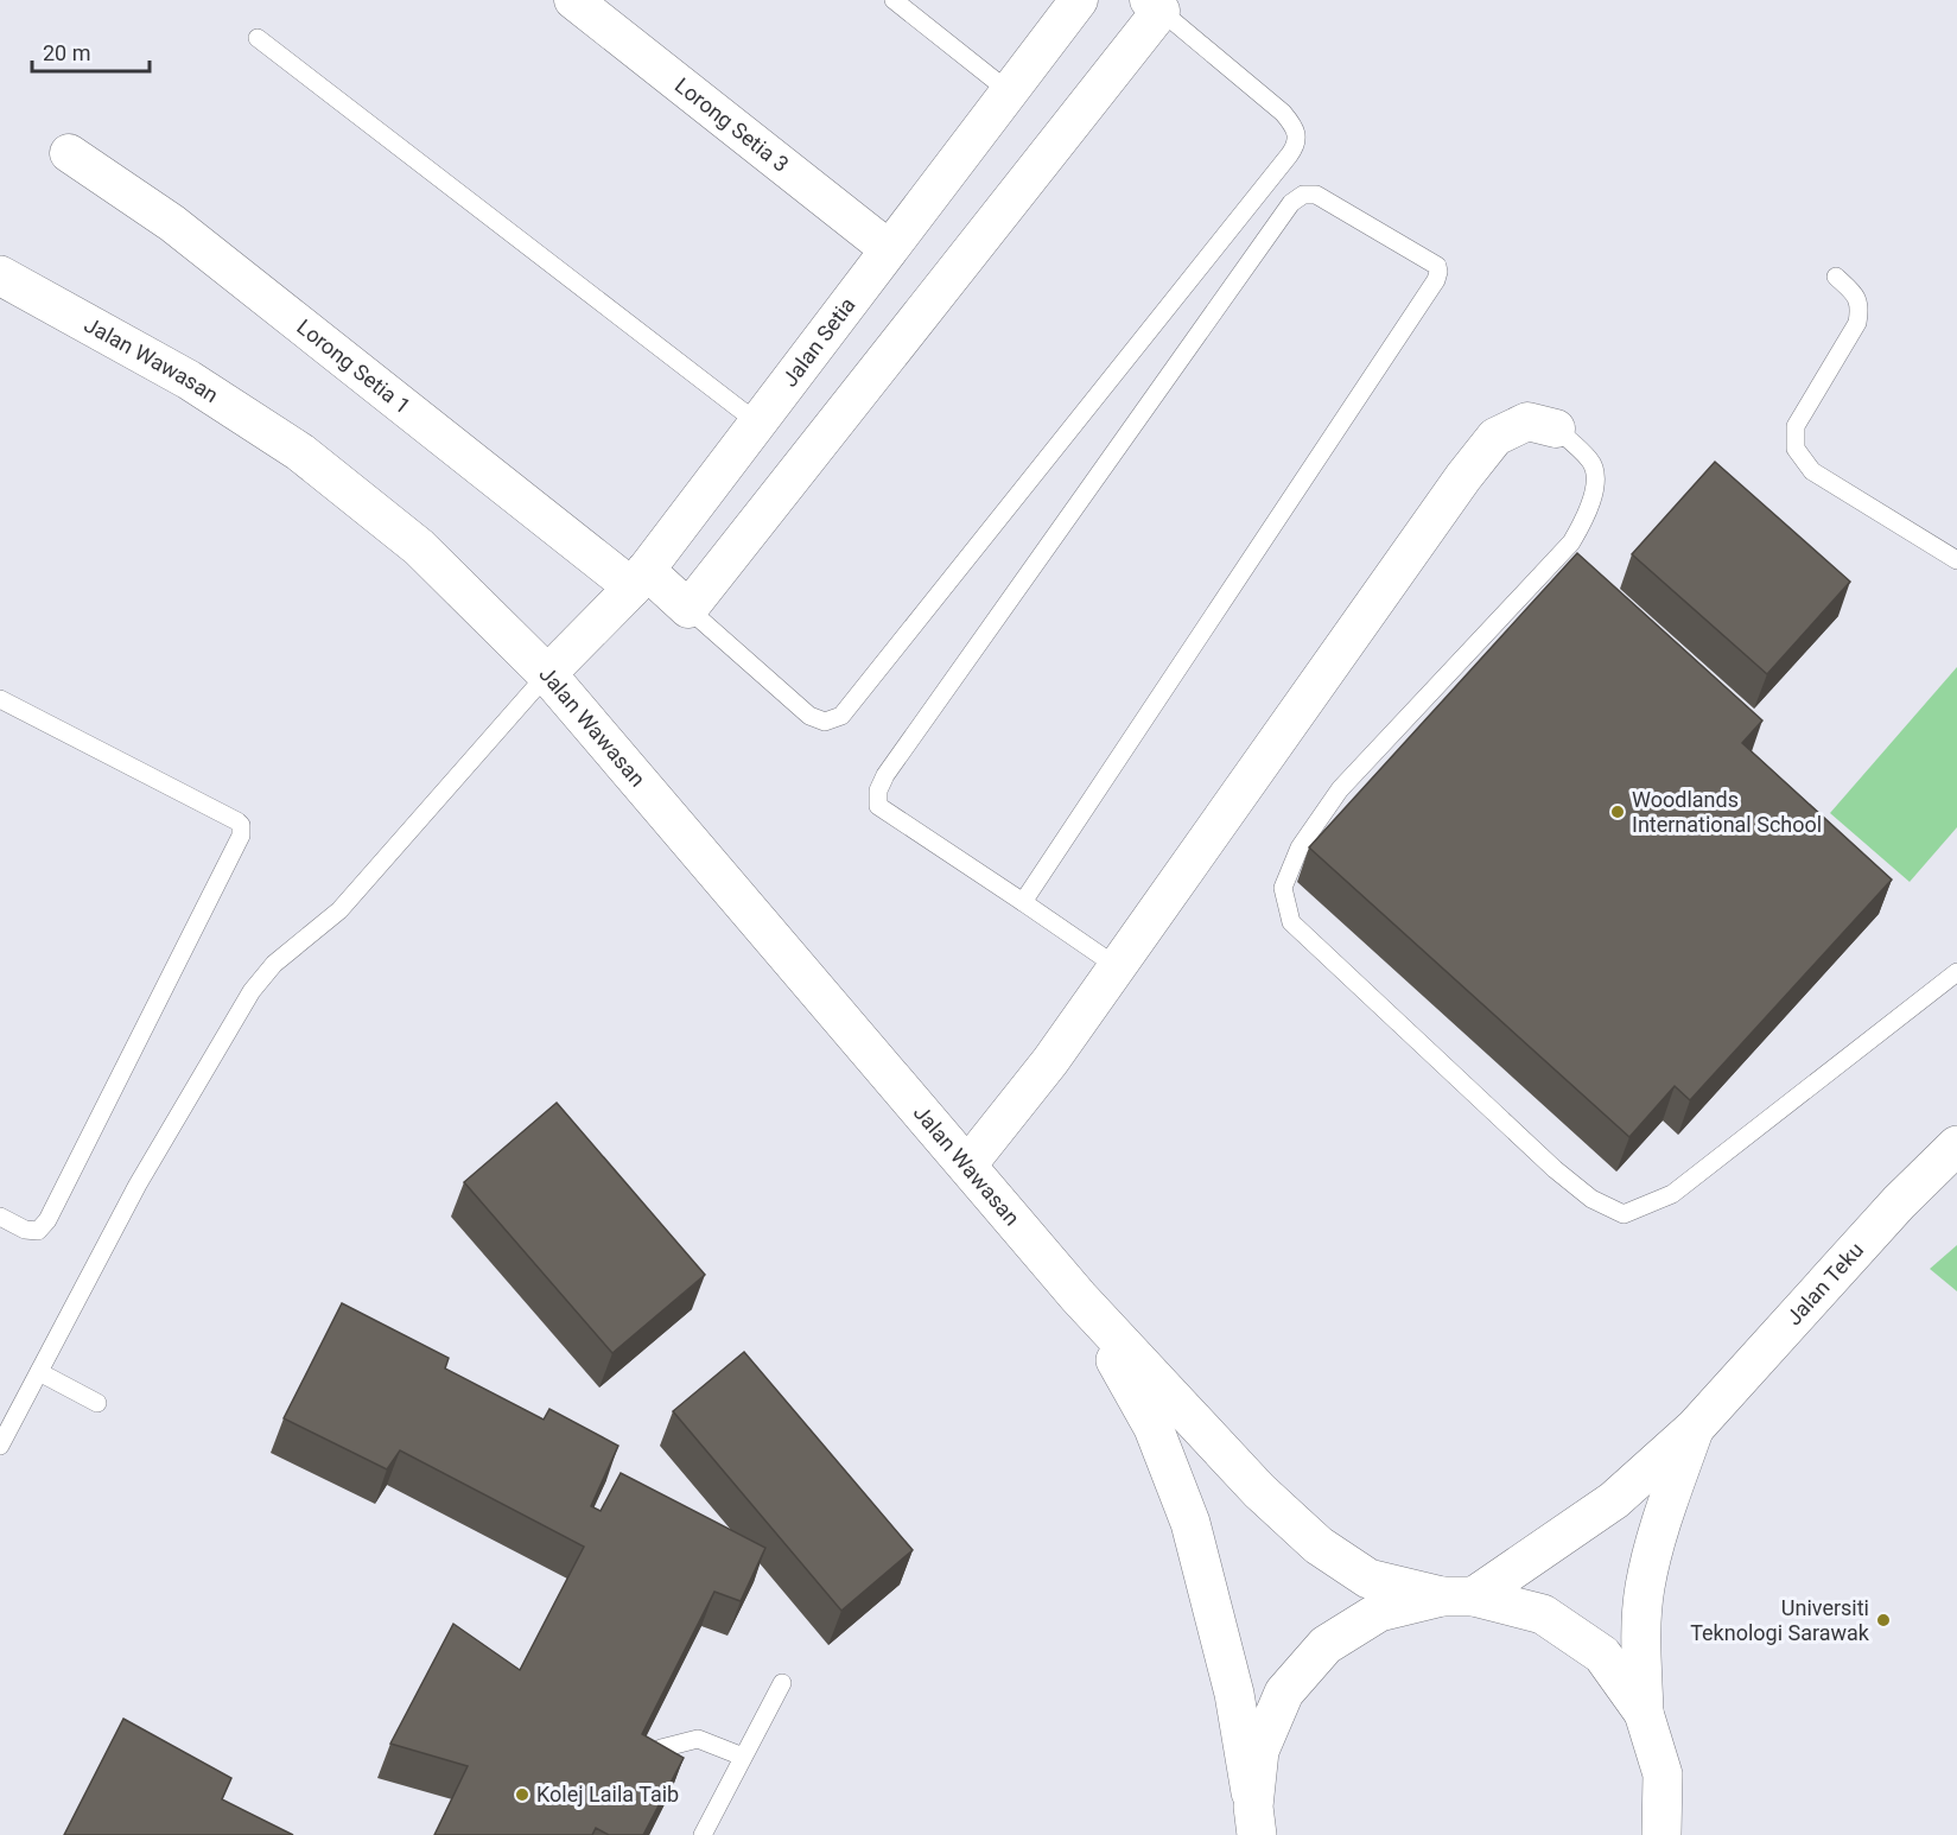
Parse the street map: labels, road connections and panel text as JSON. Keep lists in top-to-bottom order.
{
  "streets": {
    "street": [
      "Lorong Setia 3",
      "Jalan Setia",
      "Jalan Wawasan",
      "Lorong Setia 1",
      "Jalan Teku"
    ]
  },
  "crossings": [
    ["Lorong Setia 3", "Jalan Setia"],
    ["Jalan Setia", "Jalan Wawasan"],
    ["Jalan Setia", "Lorong Setia 1"]
  ],
  "places": ["Woodlands International School", "Universiti Teknologi Sarawak", "Kolej Laila Taib"],
  "scale_bar": "20 m"
}
